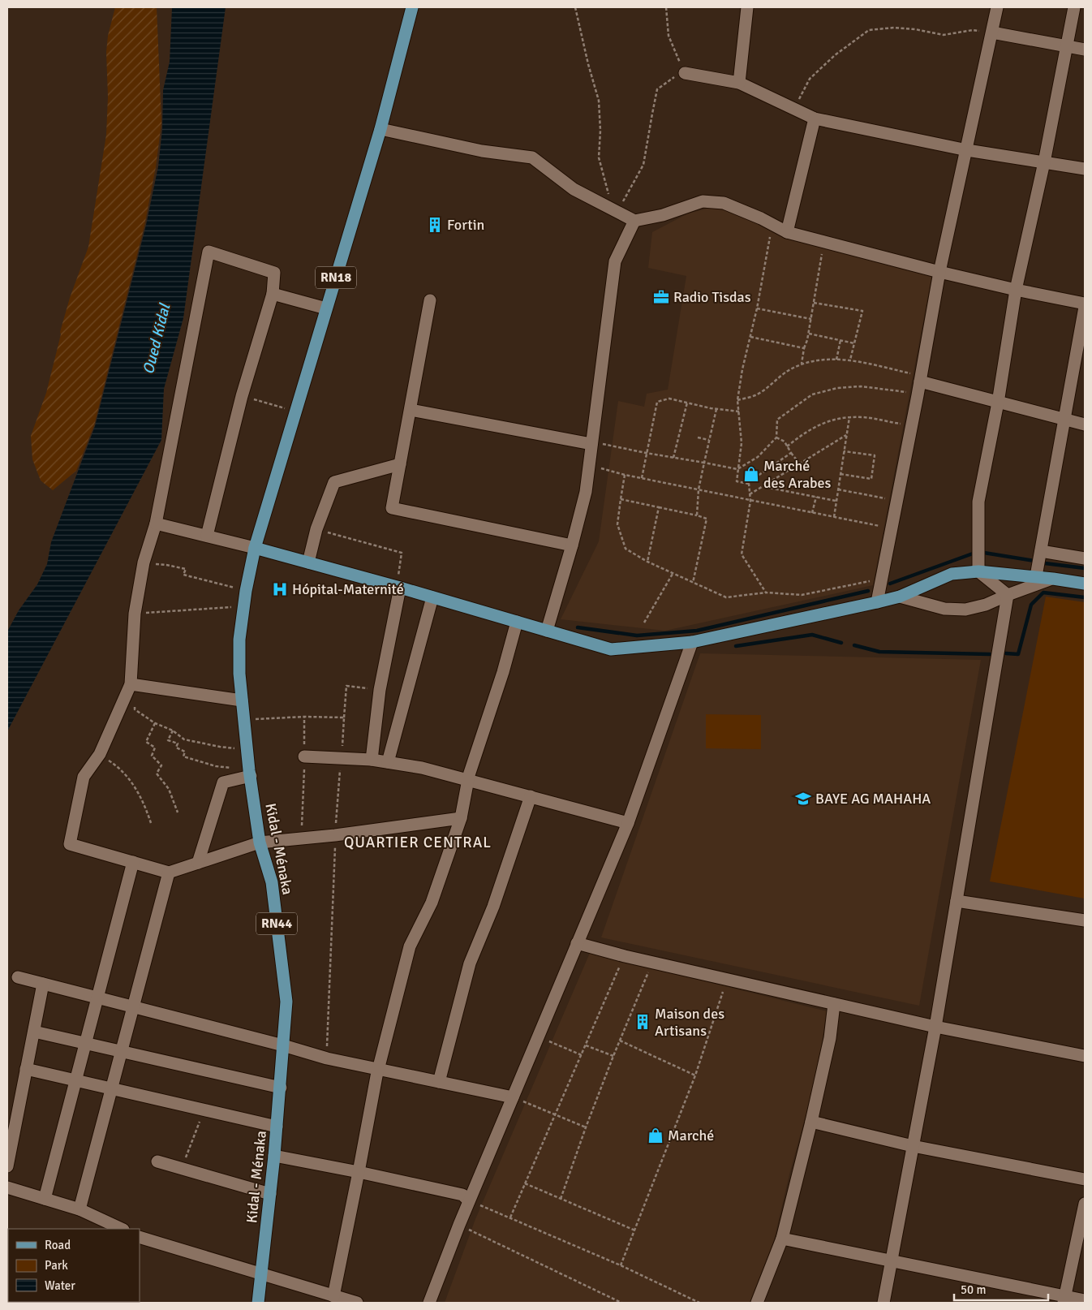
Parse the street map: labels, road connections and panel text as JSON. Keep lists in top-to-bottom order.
{
  "streets": {
    "main road": ["RN18", "Kidal - Ménaka", "RN44"]
  },
  "crossings": [
    ["RN18", "Kidal - Ménaka"]
  ],
  "districts": ["QUARTIER CENTRAL"],
  "water": ["Oued Kidal"],
  "places": {
    "building": ["Fortin", "Maison des Artisans"],
    "office": ["Radio Tisdas"],
    "shop": ["Marché des Arabes", "Marché"],
    "hospital": ["Hópital-Maternité"],
    "school or university": ["BAYE AG MAHAHA"]
  },
  "legend": ["Road", "Park", "Water"],
  "scale_bar": "50 m"
}
